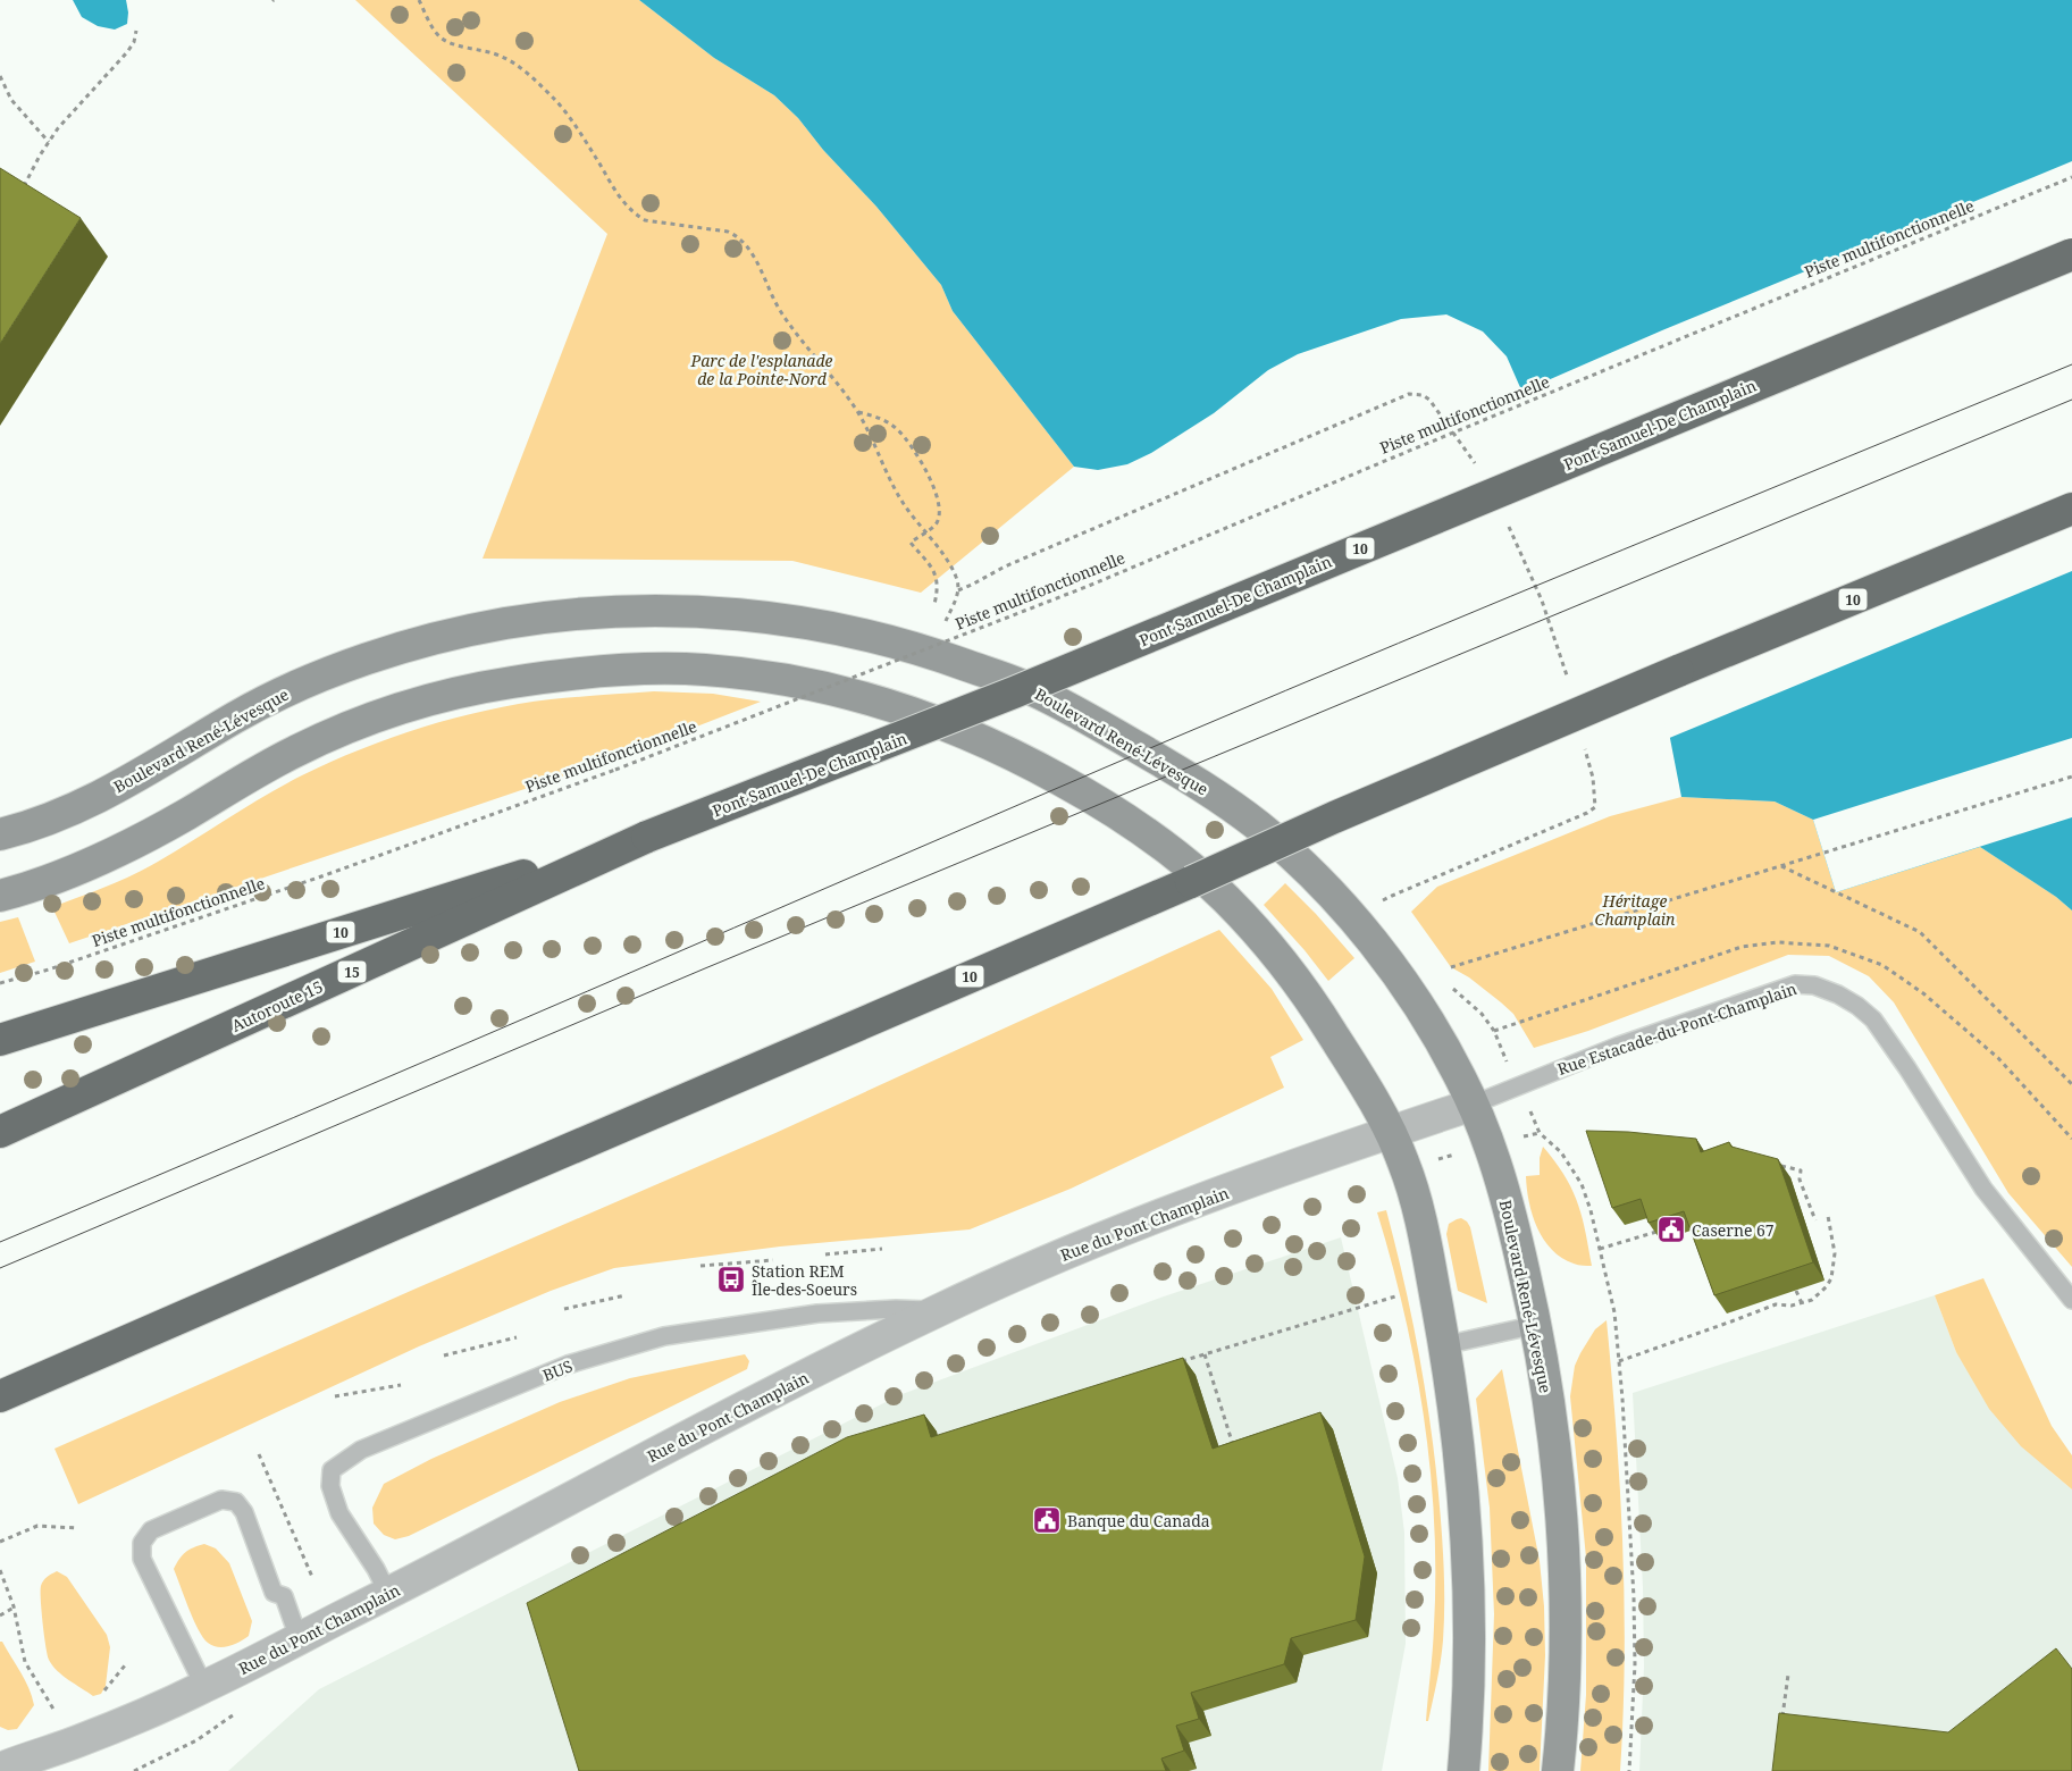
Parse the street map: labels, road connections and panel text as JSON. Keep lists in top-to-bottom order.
{
  "streets": {
    "highway": [
      "Pont Samuel-De Champlain",
      "10",
      "15",
      "Autoroute 15"
    ],
    "street": ["Boulevard René-Lévesque", "Rue du Pont Champlain"],
    "lane": ["Rue Estacade-du-Pont-Champlain", "BUS"],
    "path": ["Piste multifonctionnelle"]
  },
  "crossings": [
    ["Pont Samuel-De Champlain", "10"],
    ["Pont Samuel-De Champlain", "Autoroute 15"],
    ["10", "Autoroute 15"],
    ["Boulevard René-Lévesque", "Rue Estacade-du-Pont-Champlain"],
    ["Boulevard René-Lévesque", "Rue du Pont Champlain"],
    ["Rue Estacade-du-Pont-Champlain", "Rue du Pont Champlain"],
    ["Rue du Pont Champlain", "BUS"]
  ],
  "parks": ["Parc de l'esplanade de la Pointe-Nord", "Héritage Champlain"],
  "places": {
    "public building": ["Caserne 67", "Banque du Canada"],
    "bus stop": ["Station REM Île-des-Soeurs"]
  }
}
